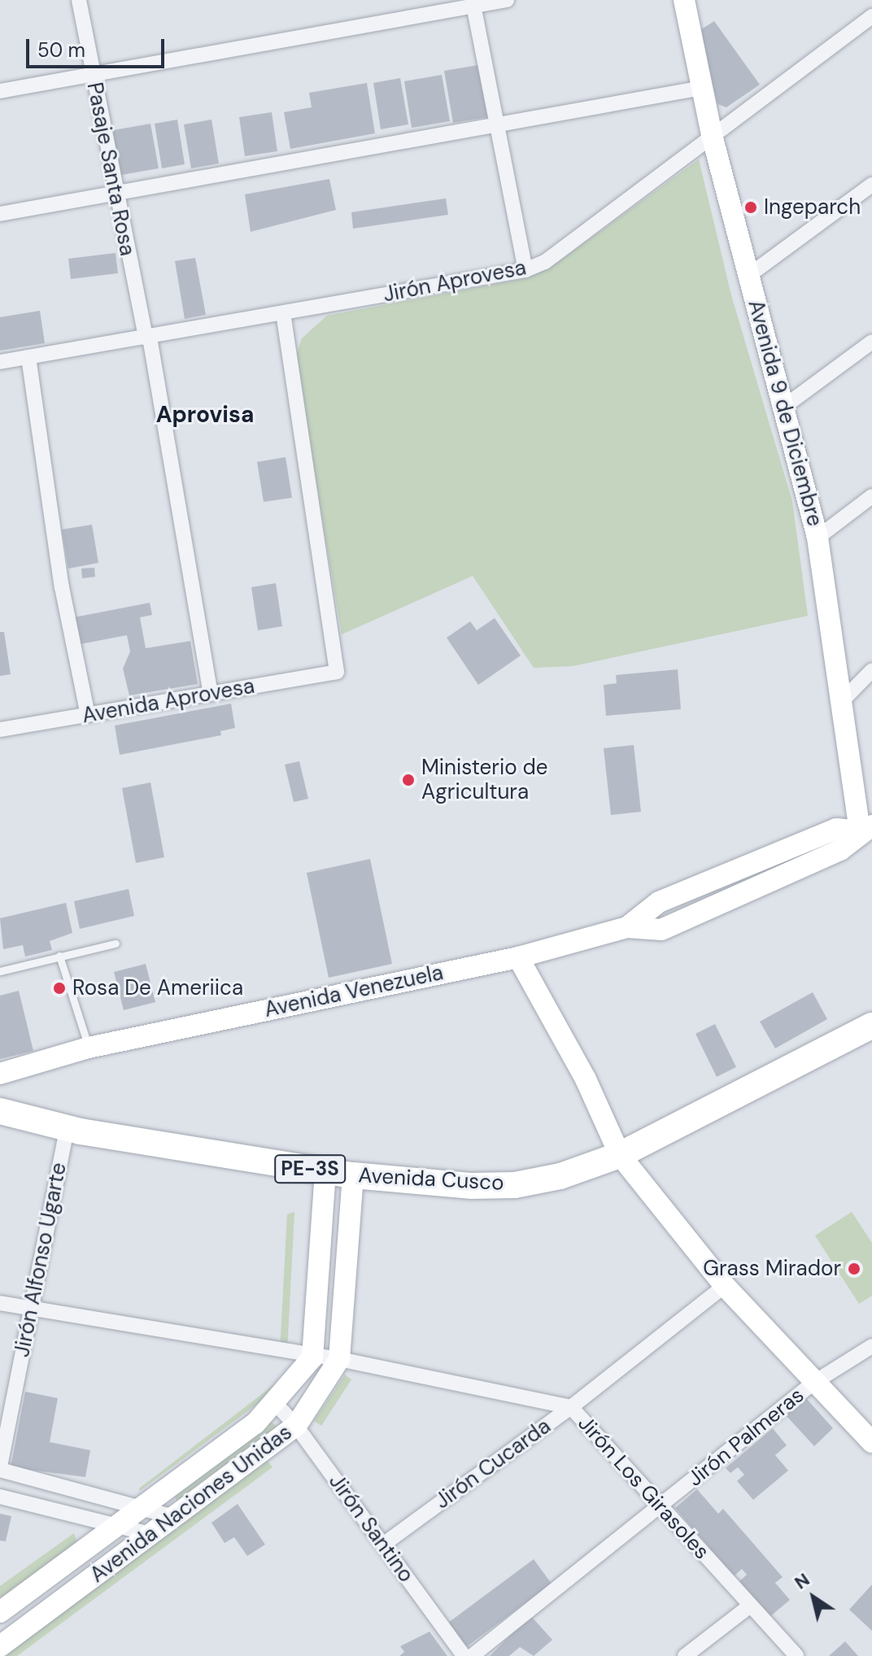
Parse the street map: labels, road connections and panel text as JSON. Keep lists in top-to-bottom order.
{
  "streets": {
    "highway": ["PE-3S", "Avenida Cusco"],
    "street": [
      "Pasaje Santa Rosa",
      "Jirón Aprovesa",
      "Avenida 9 de Diciembre",
      "Avenida Aprovesa",
      "Avenida Venezuela",
      "Jirón Alfonso Ugarte",
      "Jirón Palmeras",
      "Jirón Cucarda",
      "Jirón Los Girasoles",
      "Avenida Naciones Unidas",
      "Jirón Santino"
    ]
  },
  "crossings": [
    ["Pasaje Santa Rosa", "Jirón Aprovesa"],
    ["Pasaje Santa Rosa", "Avenida Aprovesa"],
    ["Jirón Aprovesa", "Avenida 9 de Diciembre"],
    ["Jirón Aprovesa", "Avenida Aprovesa"],
    ["Avenida 9 de Diciembre", "Avenida Venezuela"],
    ["Avenida Cusco", "Jirón Alfonso Ugarte"],
    ["Avenida Cusco", "Avenida Naciones Unidas"],
    ["Jirón Alfonso Ugarte", "Jirón Los Girasoles"],
    ["Jirón Palmeras", "Jirón Los Girasoles"],
    ["Jirón Cucarda", "Jirón Los Girasoles"],
    ["Jirón Cucarda", "Jirón Santino"],
    ["Jirón Los Girasoles", "Avenida Naciones Unidas"],
    ["Avenida Naciones Unidas", "Jirón Santino"]
  ],
  "districts": ["Aprovisa"],
  "places": [
    "Ingeparch",
    "Ministerio de Agricultura",
    "Rosa De Ameriica",
    "Grass Mirador"
  ],
  "scale_bar": "50 m",
  "north": "top left"
}
